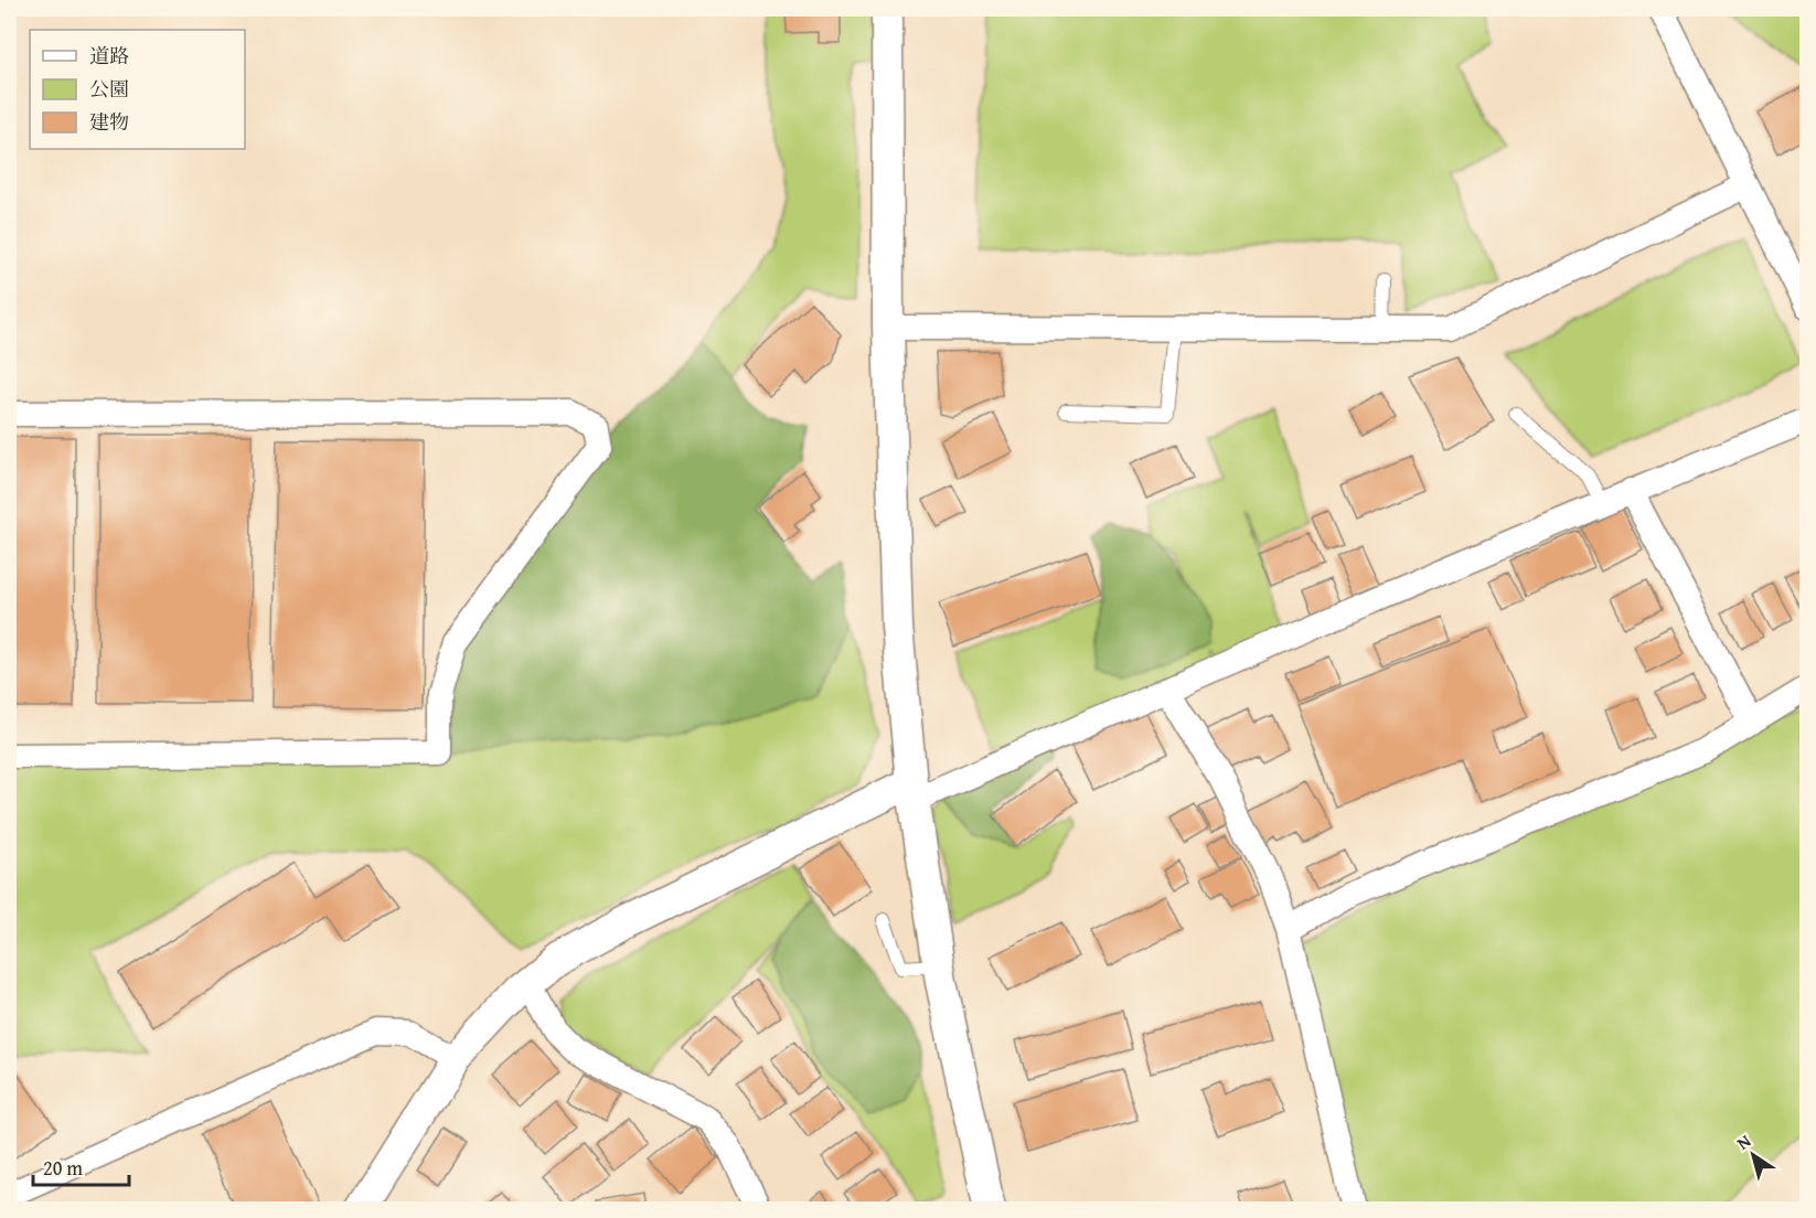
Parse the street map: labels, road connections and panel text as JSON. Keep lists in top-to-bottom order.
{
  "legend": ["道路", "公園", "建物"],
  "scale_bar": "20 m",
  "north": "top left"
}
